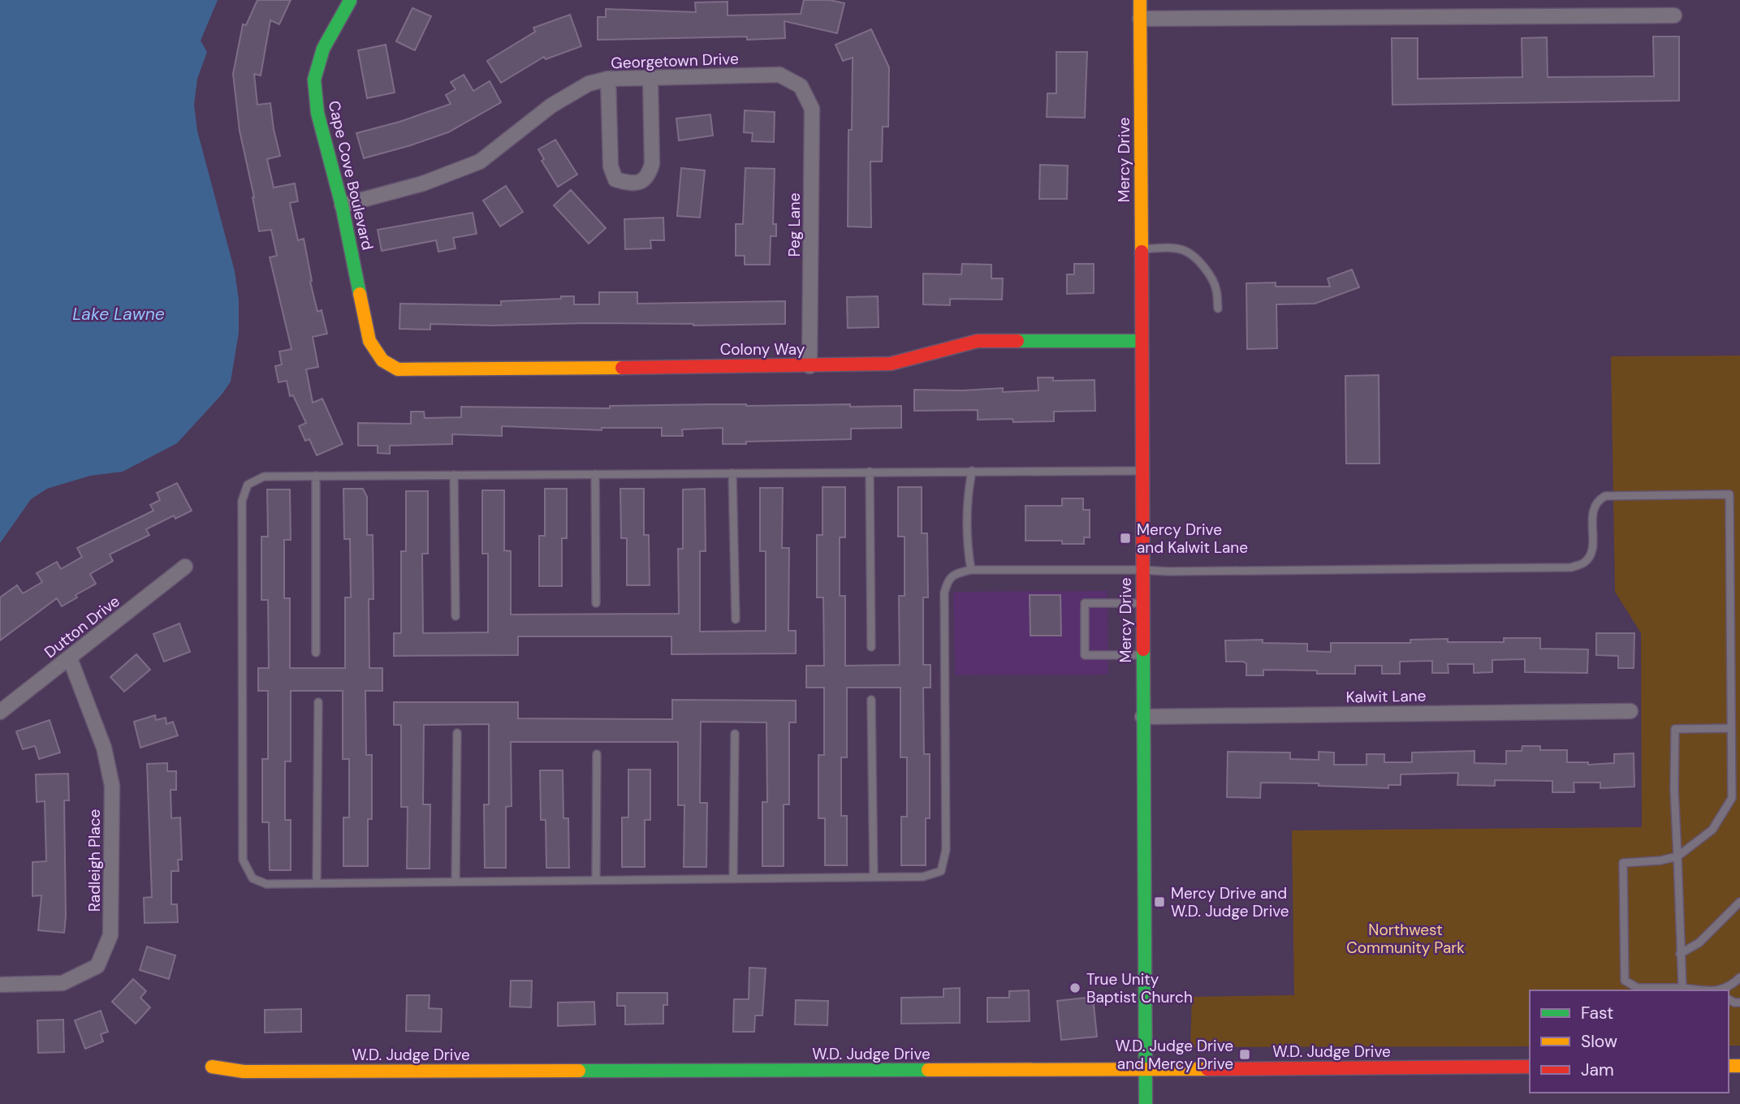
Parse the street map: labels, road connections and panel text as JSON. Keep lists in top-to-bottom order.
{
  "streets": {
    "street": [
      "Georgetown Drive",
      "Mercy Drive",
      "Cape Cove Boulevard",
      "Peg Lane",
      "Colony Way",
      "Dutton Drive",
      "Kalwit Lane",
      "Radleigh Place",
      "W.D. Judge Drive"
    ]
  },
  "crossings": [
    ["Georgetown Drive", "Cape Cove Boulevard"],
    ["Georgetown Drive", "Peg Lane"],
    ["Mercy Drive", "Colony Way"],
    ["Mercy Drive", "Kalwit Lane"],
    ["Mercy Drive", "W.D. Judge Drive"],
    ["Cape Cove Boulevard", "Colony Way"],
    ["Peg Lane", "Colony Way"],
    ["Dutton Drive", "Radleigh Place"]
  ],
  "water": ["Lake Lawne"],
  "parks": ["Northwest Community Park"],
  "places": {
    "transit": ["Mercy Drive and Kalwit Lane", "Mercy Drive and W.D. Judge Drive", "W.D. Judge Drive and Mercy Drive"],
    "other": ["True Unity Baptist Church"]
  },
  "legend": ["Fast", "Slow", "Jam"]
}
